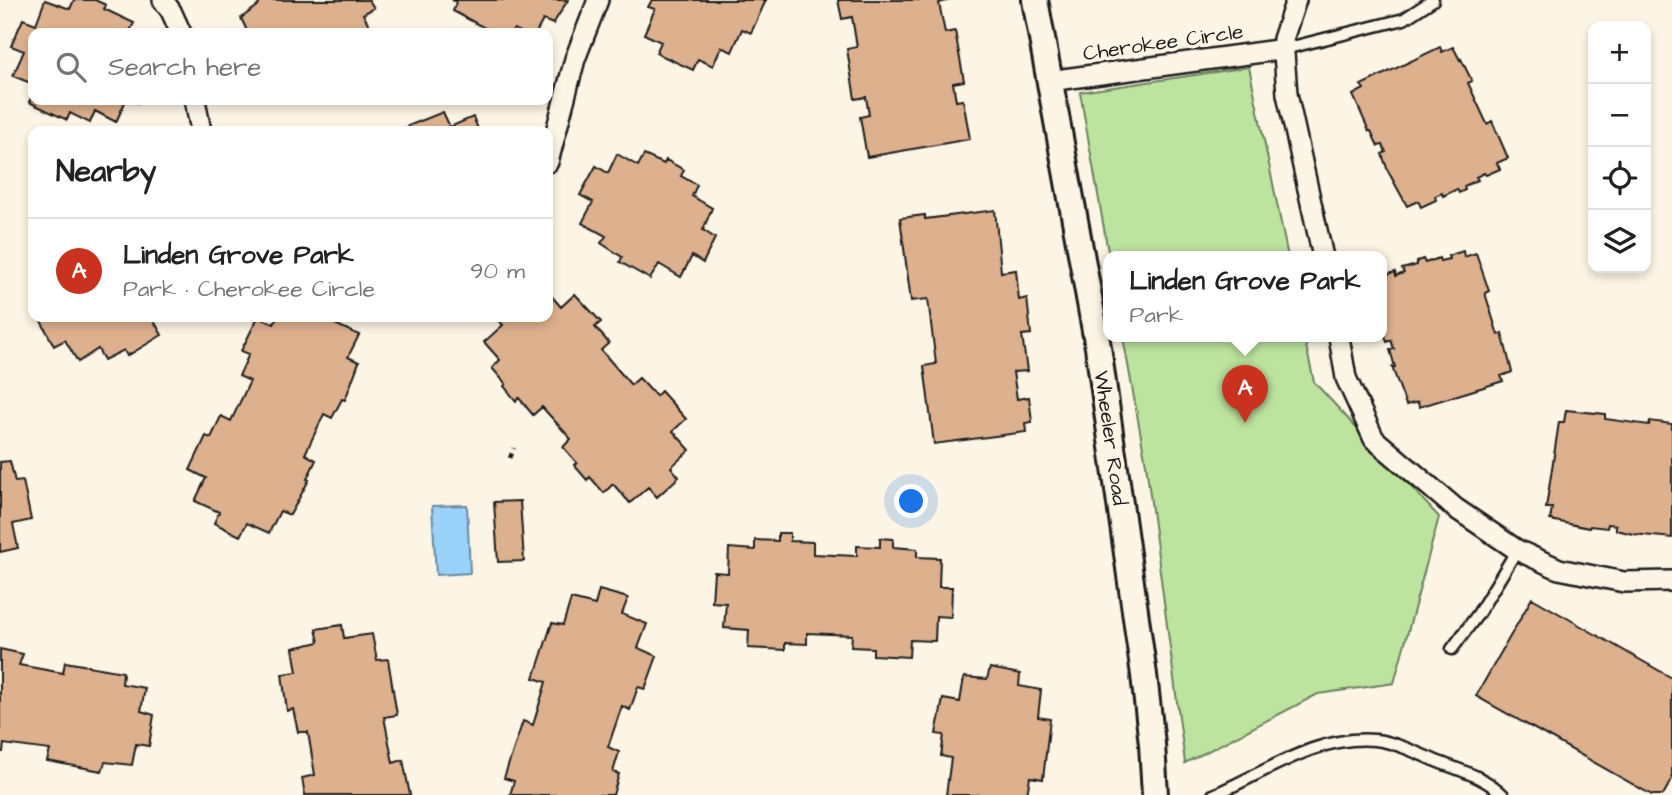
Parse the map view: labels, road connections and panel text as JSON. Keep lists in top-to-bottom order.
{
  "streets": {
    "street": ["Cherokee Circle", "Wheeler Road"]
  },
  "crossings": [
    ["Cherokee Circle", "Wheeler Road"]
  ],
  "page": {
    "map_buttons": ["+", "−"],
    "search": "Search here",
    "heading": "Nearby",
    "list": [
      {
        "mark": "A",
        "name": "Linden Grove Park",
        "note": "Park · Cherokee Circle",
        "value": "90 m"
      }
    ],
    "popup": ["Linden Grove Park", "Park"],
    "pins": "A"
  }
}
